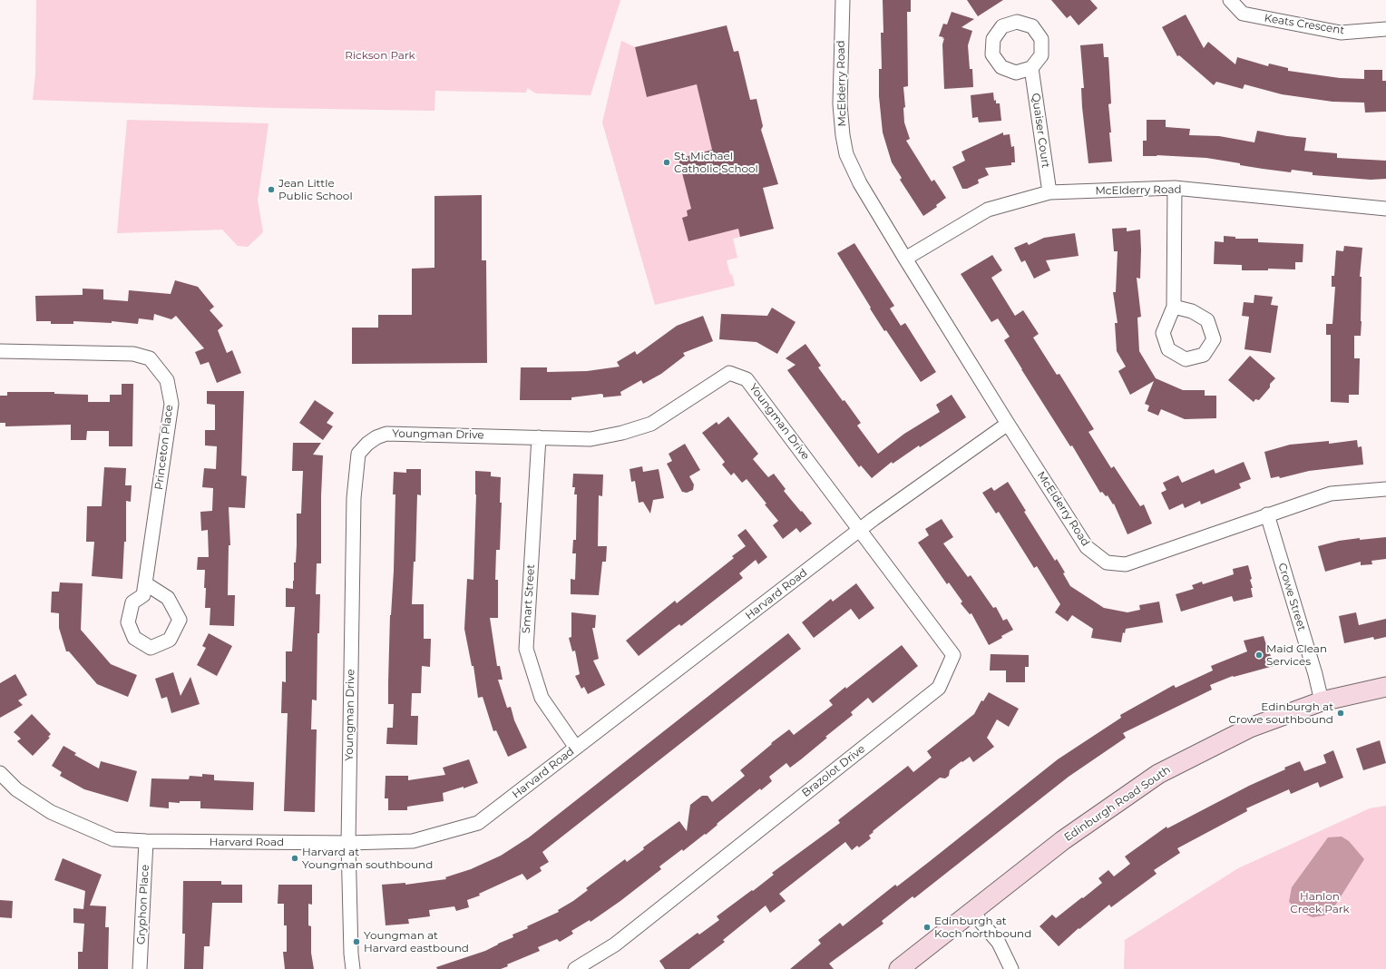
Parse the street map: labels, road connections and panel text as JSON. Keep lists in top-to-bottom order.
{
  "streets": {
    "main road": ["Edinburgh Road South"],
    "street": [
      "Keats Crescent",
      "McElderry Road",
      "Quaiser Court",
      "Youngman Drive",
      "Princeton Place",
      "Harvard Road",
      "Crowe Street",
      "Smart Street",
      "Brazolot Drive",
      "Gryphon Place"
    ]
  },
  "crossings": [
    ["McElderry Road", "Quaiser Court"],
    ["McElderry Road", "Harvard Road"],
    ["McElderry Road", "Crowe Street"],
    ["Youngman Drive", "Harvard Road"],
    ["Youngman Drive", "Smart Street"],
    ["Youngman Drive", "Brazolot Drive"],
    ["Harvard Road", "Smart Street"],
    ["Harvard Road", "Brazolot Drive"],
    ["Harvard Road", "Gryphon Place"],
    ["Crowe Street", "Edinburgh Road South"]
  ],
  "parks": ["Rickson Park", "Hanlon Creek Park"],
  "places": [
    "St. Michael Catholic School",
    "Jean Little Public School",
    "Maid Clean Services",
    "Edinburgh at Crowe southbound",
    "Harvard at Youngman southbound",
    "Edinburgh at Koch northbound",
    "Youngman at Harvard eastbound"
  ]
}
